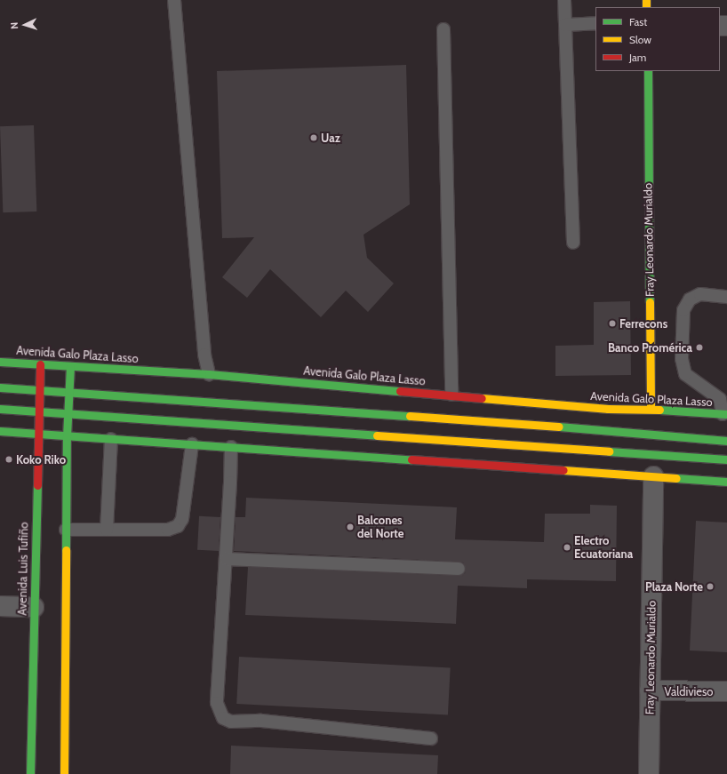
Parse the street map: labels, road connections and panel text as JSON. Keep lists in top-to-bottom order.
{
  "streets": {
    "main road": ["Fray Leonardo Murialdo", "Avenida Galo Plaza Lasso", "Avenida Luis Tufiño"],
    "street": ["Valdivieso"]
  },
  "crossings": [
    ["Fray Leonardo Murialdo", "Avenida Galo Plaza Lasso"],
    ["Fray Leonardo Murialdo", "Valdivieso"],
    ["Avenida Galo Plaza Lasso", "Avenida Luis Tufiño"]
  ],
  "places": [
    "Uaz",
    "Ferrecons",
    "Banco Promérica",
    "Koko Riko",
    "Balcones del Norte",
    "Electro Ecuatoriana",
    "Plaza Norte"
  ],
  "legend": ["Fast", "Slow", "Jam"],
  "north": "left"
}
